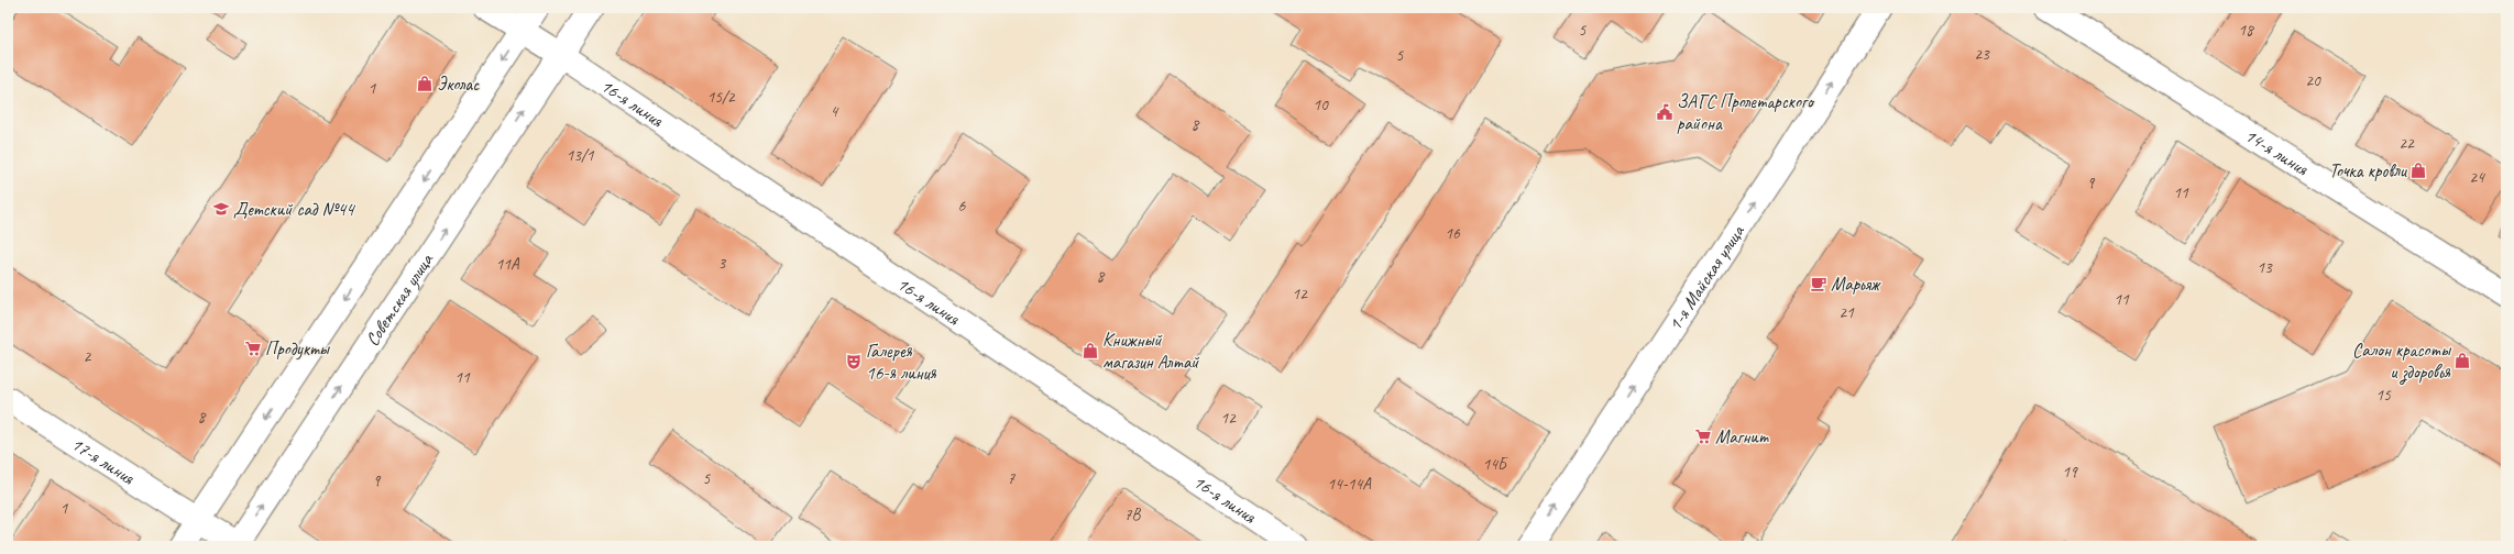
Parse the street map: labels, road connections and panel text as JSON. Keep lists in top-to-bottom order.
{
  "streets": {
    "street": [
      "16-я линия",
      "14-я линия",
      "1-я Майская улица",
      "Советская улица",
      "17-я линия"
    ]
  },
  "crossings": [
    ["16-я линия", "Советская улица"],
    ["Советская улица", "17-я линия"]
  ],
  "one_way": ["1-я Майская улица"],
  "places": {
    "shop": [
      "Эколас",
      "Точка кровли",
      "Книжный магазин Алтай",
      "Салон красоты и здоровья"
    ],
    "public building": ["ЗАГС Пролетарского района"],
    "school or university": ["Детский сад №44"],
    "cafe": ["Марьяж"],
    "supermarket": ["Продукты", "Магнит"],
    "theatre": ["Галерея 16-я линия"]
  },
  "house_numbers": [
    "5",
    "18",
    "23",
    "5",
    "20",
    "1",
    "15/2",
    "10",
    "4",
    "8",
    "22",
    "13/1",
    "24",
    "9",
    "11",
    "6",
    "16",
    "3",
    "11А",
    "13",
    "8",
    "12",
    "11",
    "21",
    "2",
    "11",
    "15",
    "8",
    "12",
    "14Б",
    "19",
    "5",
    "7",
    "9",
    "14-14А",
    "1",
    "7В"
  ]
}
